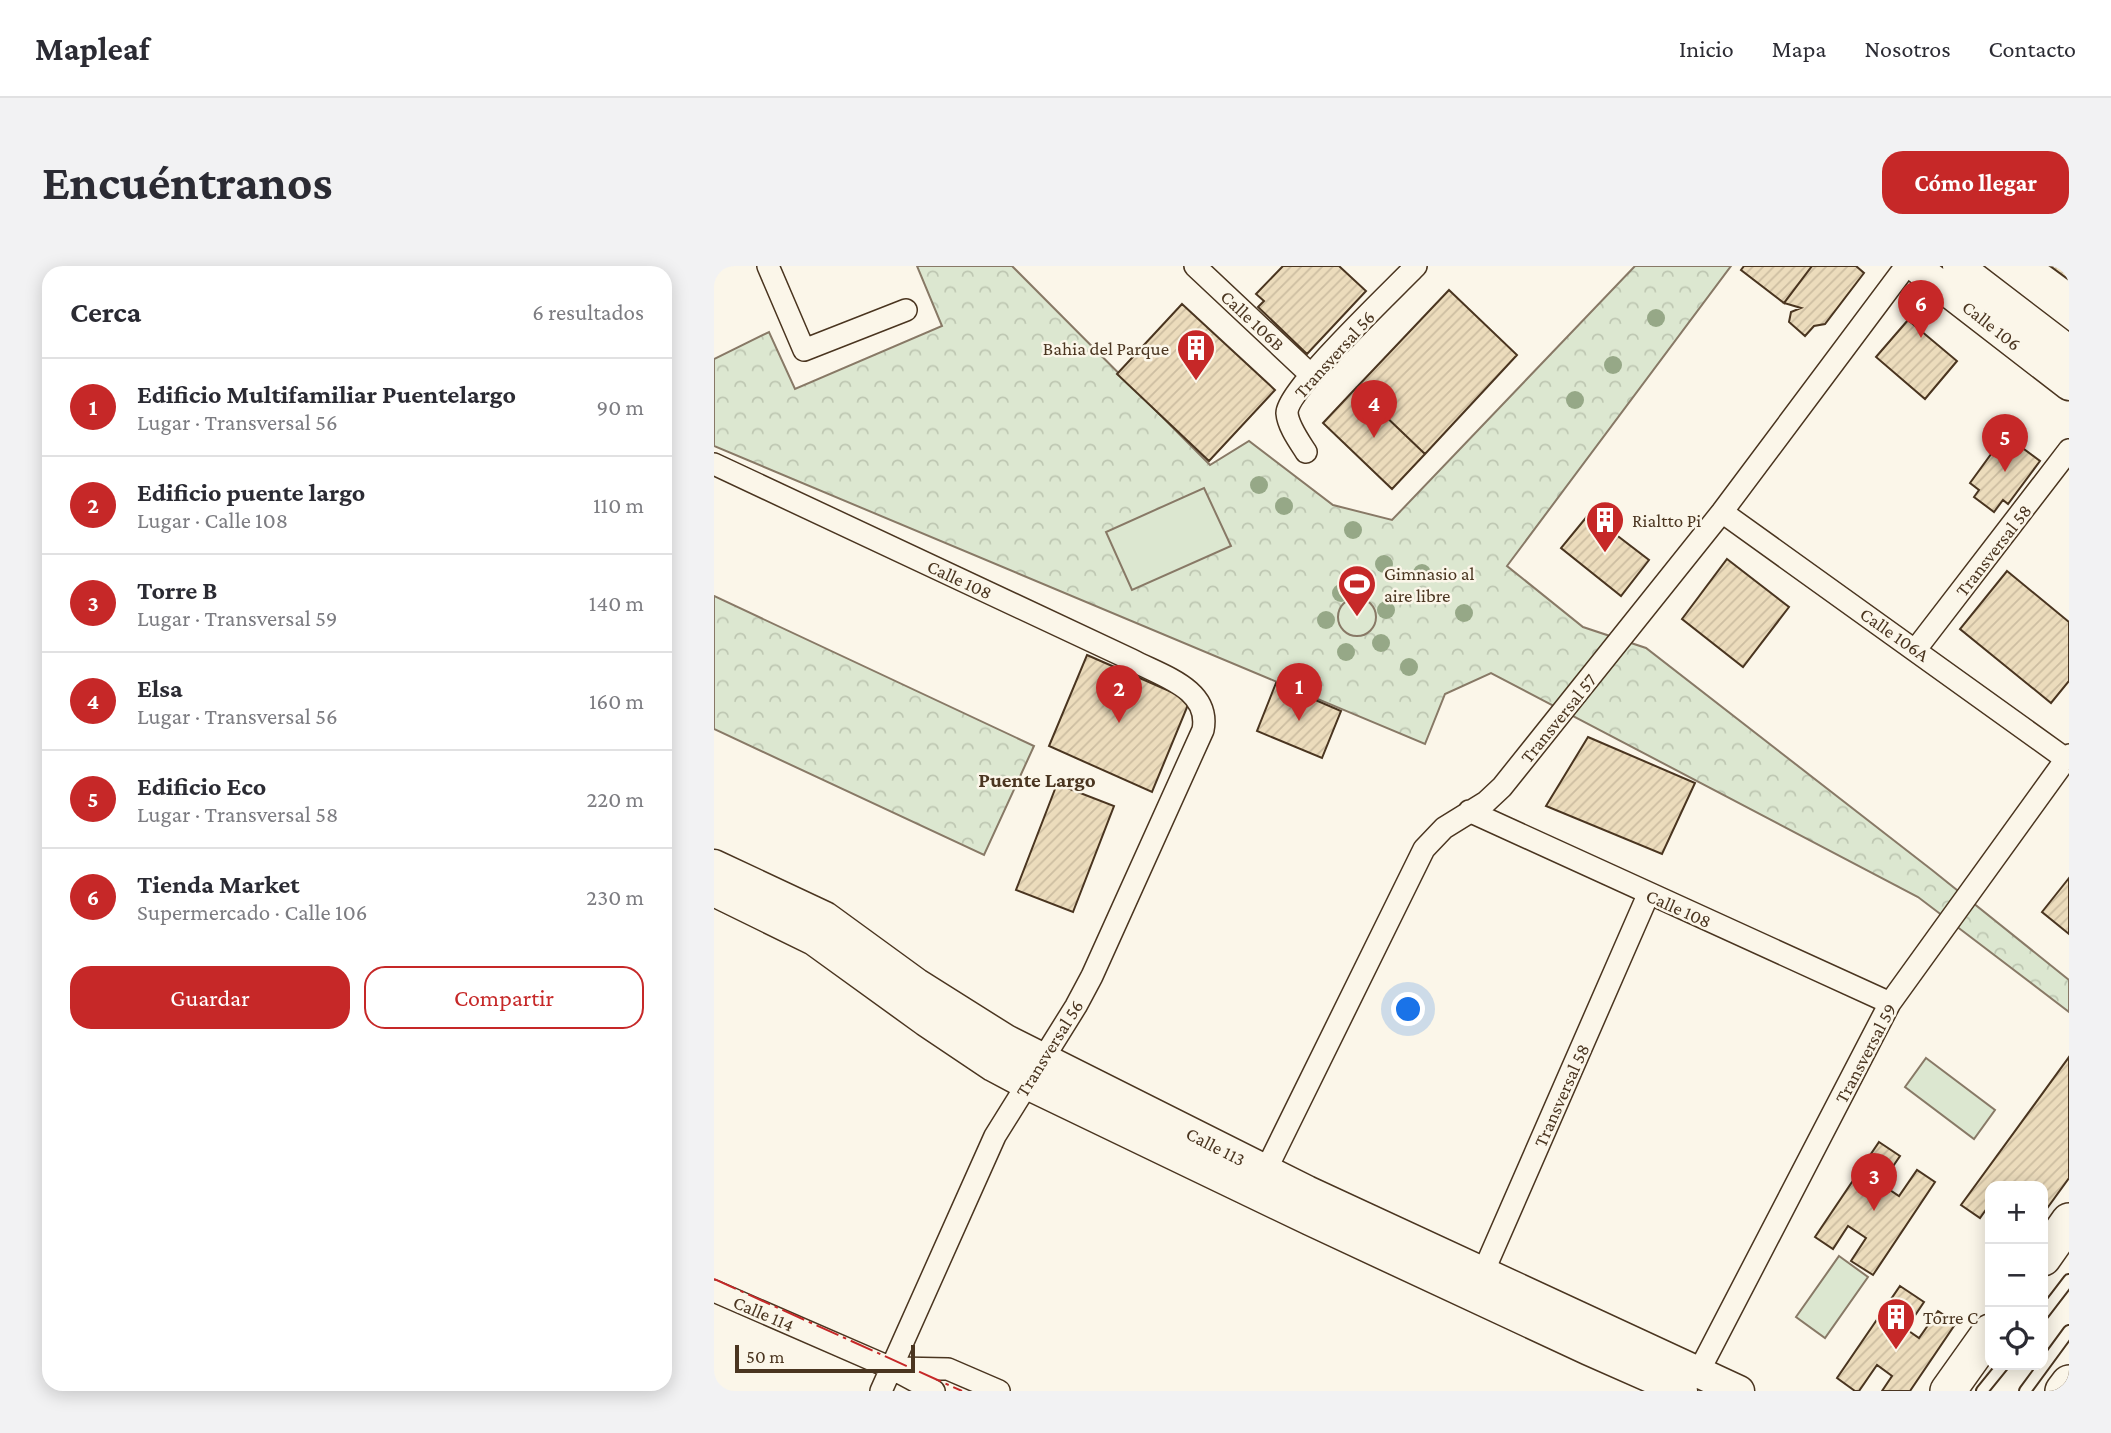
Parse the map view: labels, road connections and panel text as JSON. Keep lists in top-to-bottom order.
{
  "streets": {
    "street": [
      "Calle 106B",
      "Calle 106",
      "Transversal 56",
      "Transversal 58",
      "Calle 108",
      "Calle 106A",
      "Transversal 57",
      "Transversal 59",
      "Calle 113",
      "Calle 114"
    ]
  },
  "crossings": [
    ["Calle 106B", "Transversal 56"],
    ["Transversal 56", "Calle 108"],
    ["Transversal 56", "Calle 113"],
    ["Transversal 56", "Calle 114"],
    ["Transversal 58", "Calle 108"],
    ["Transversal 58", "Calle 106A"],
    ["Transversal 58", "Calle 113"],
    ["Calle 108", "Transversal 57"],
    ["Calle 108", "Transversal 59"],
    ["Calle 106A", "Transversal 57"],
    ["Calle 106A", "Transversal 59"],
    ["Transversal 57", "Calle 113"],
    ["Transversal 59", "Calle 113"]
  ],
  "districts": ["Puente Largo"],
  "places": {
    "building": ["Bahia del Parque", "Rialtto Pi", "Torre C"],
    "sports": ["Gimnasio al aire libre"]
  },
  "scale_bar": "50 m",
  "page": {
    "header": "Mapleaf",
    "nav": [
      "Inicio",
      "Mapa",
      "Nosotros",
      "Contacto"
    ],
    "buttons": [
      "Cómo llegar",
      ["Guardar", "Compartir"]
    ],
    "title": "Encuéntranos",
    "heading": ["Cerca", "6 resultados"],
    "pins": [
      "6",
      "4",
      "5",
      "1",
      "2",
      "3"
    ],
    "list": [
      {
        "mark": "1",
        "name": "Edificio Multifamiliar Puentelargo",
        "note": "Lugar · Transversal 56",
        "value": "90 m"
      },
      {
        "mark": "2",
        "name": "Edificio puente largo",
        "note": "Lugar · Calle 108",
        "value": "110 m"
      },
      {
        "mark": "3",
        "name": "Torre B",
        "note": "Lugar · Transversal 59",
        "value": "140 m"
      },
      {
        "mark": "4",
        "name": "Elsa",
        "note": "Lugar · Transversal 56",
        "value": "160 m"
      },
      {
        "mark": "5",
        "name": "Edificio Eco",
        "note": "Lugar · Transversal 58",
        "value": "220 m"
      },
      {
        "mark": "6",
        "name": "Tienda Market",
        "note": "Supermercado · Calle 106",
        "value": "230 m"
      }
    ],
    "map_buttons": ["+", "−"],
    "scale": "50 m"
  }
}
